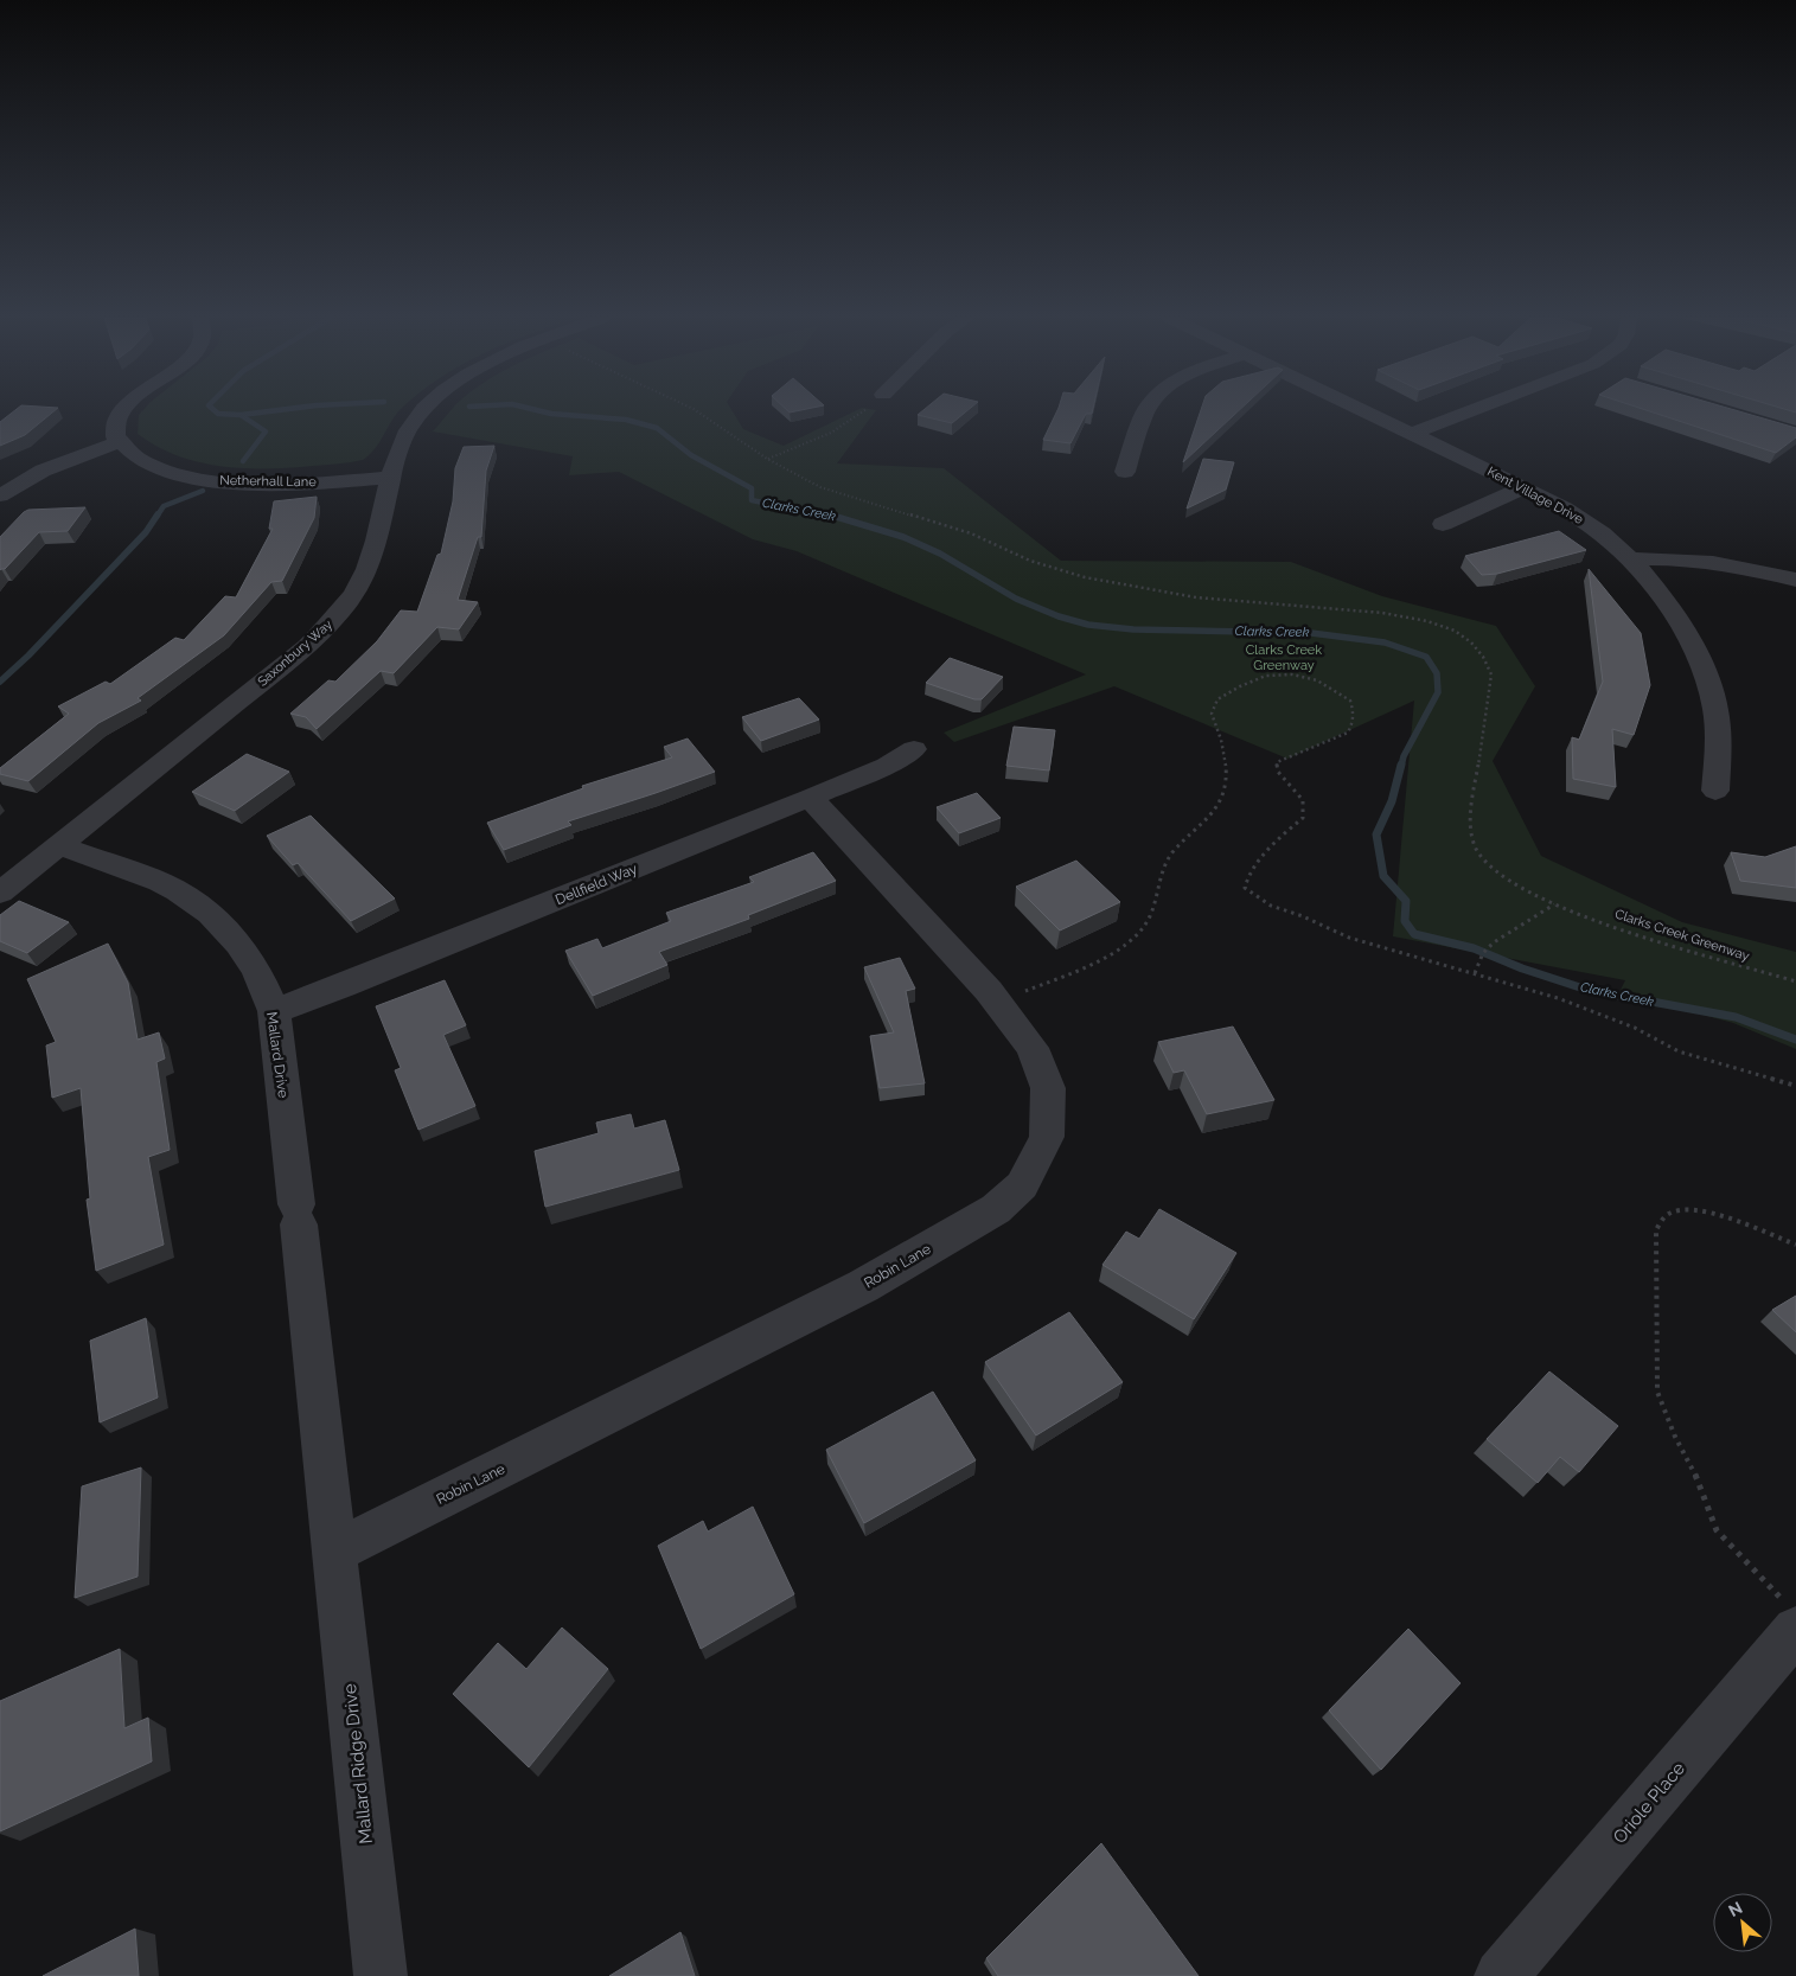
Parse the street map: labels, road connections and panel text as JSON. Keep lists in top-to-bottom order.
{
  "streets": {
    "street": [
      "Netherhall Lane",
      "Kent Village Drive",
      "Saxonbury Way",
      "Dellfield Way",
      "Mallard Drive",
      "Robin Lane",
      "Mallard Ridge Drive",
      "Oriole Place"
    ],
    "path": ["Clarks Creek Greenway"]
  },
  "crossings": [
    ["Netherhall Lane", "Saxonbury Way"],
    ["Saxonbury Way", "Mallard Drive"],
    ["Dellfield Way", "Mallard Drive"],
    ["Dellfield Way", "Robin Lane"],
    ["Mallard Drive", "Robin Lane"],
    ["Mallard Drive", "Mallard Ridge Drive"],
    ["Robin Lane", "Mallard Ridge Drive"]
  ],
  "water": ["Clarks Creek"],
  "parks": ["Clarks Creek Greenway"],
  "north": "top left"
}
